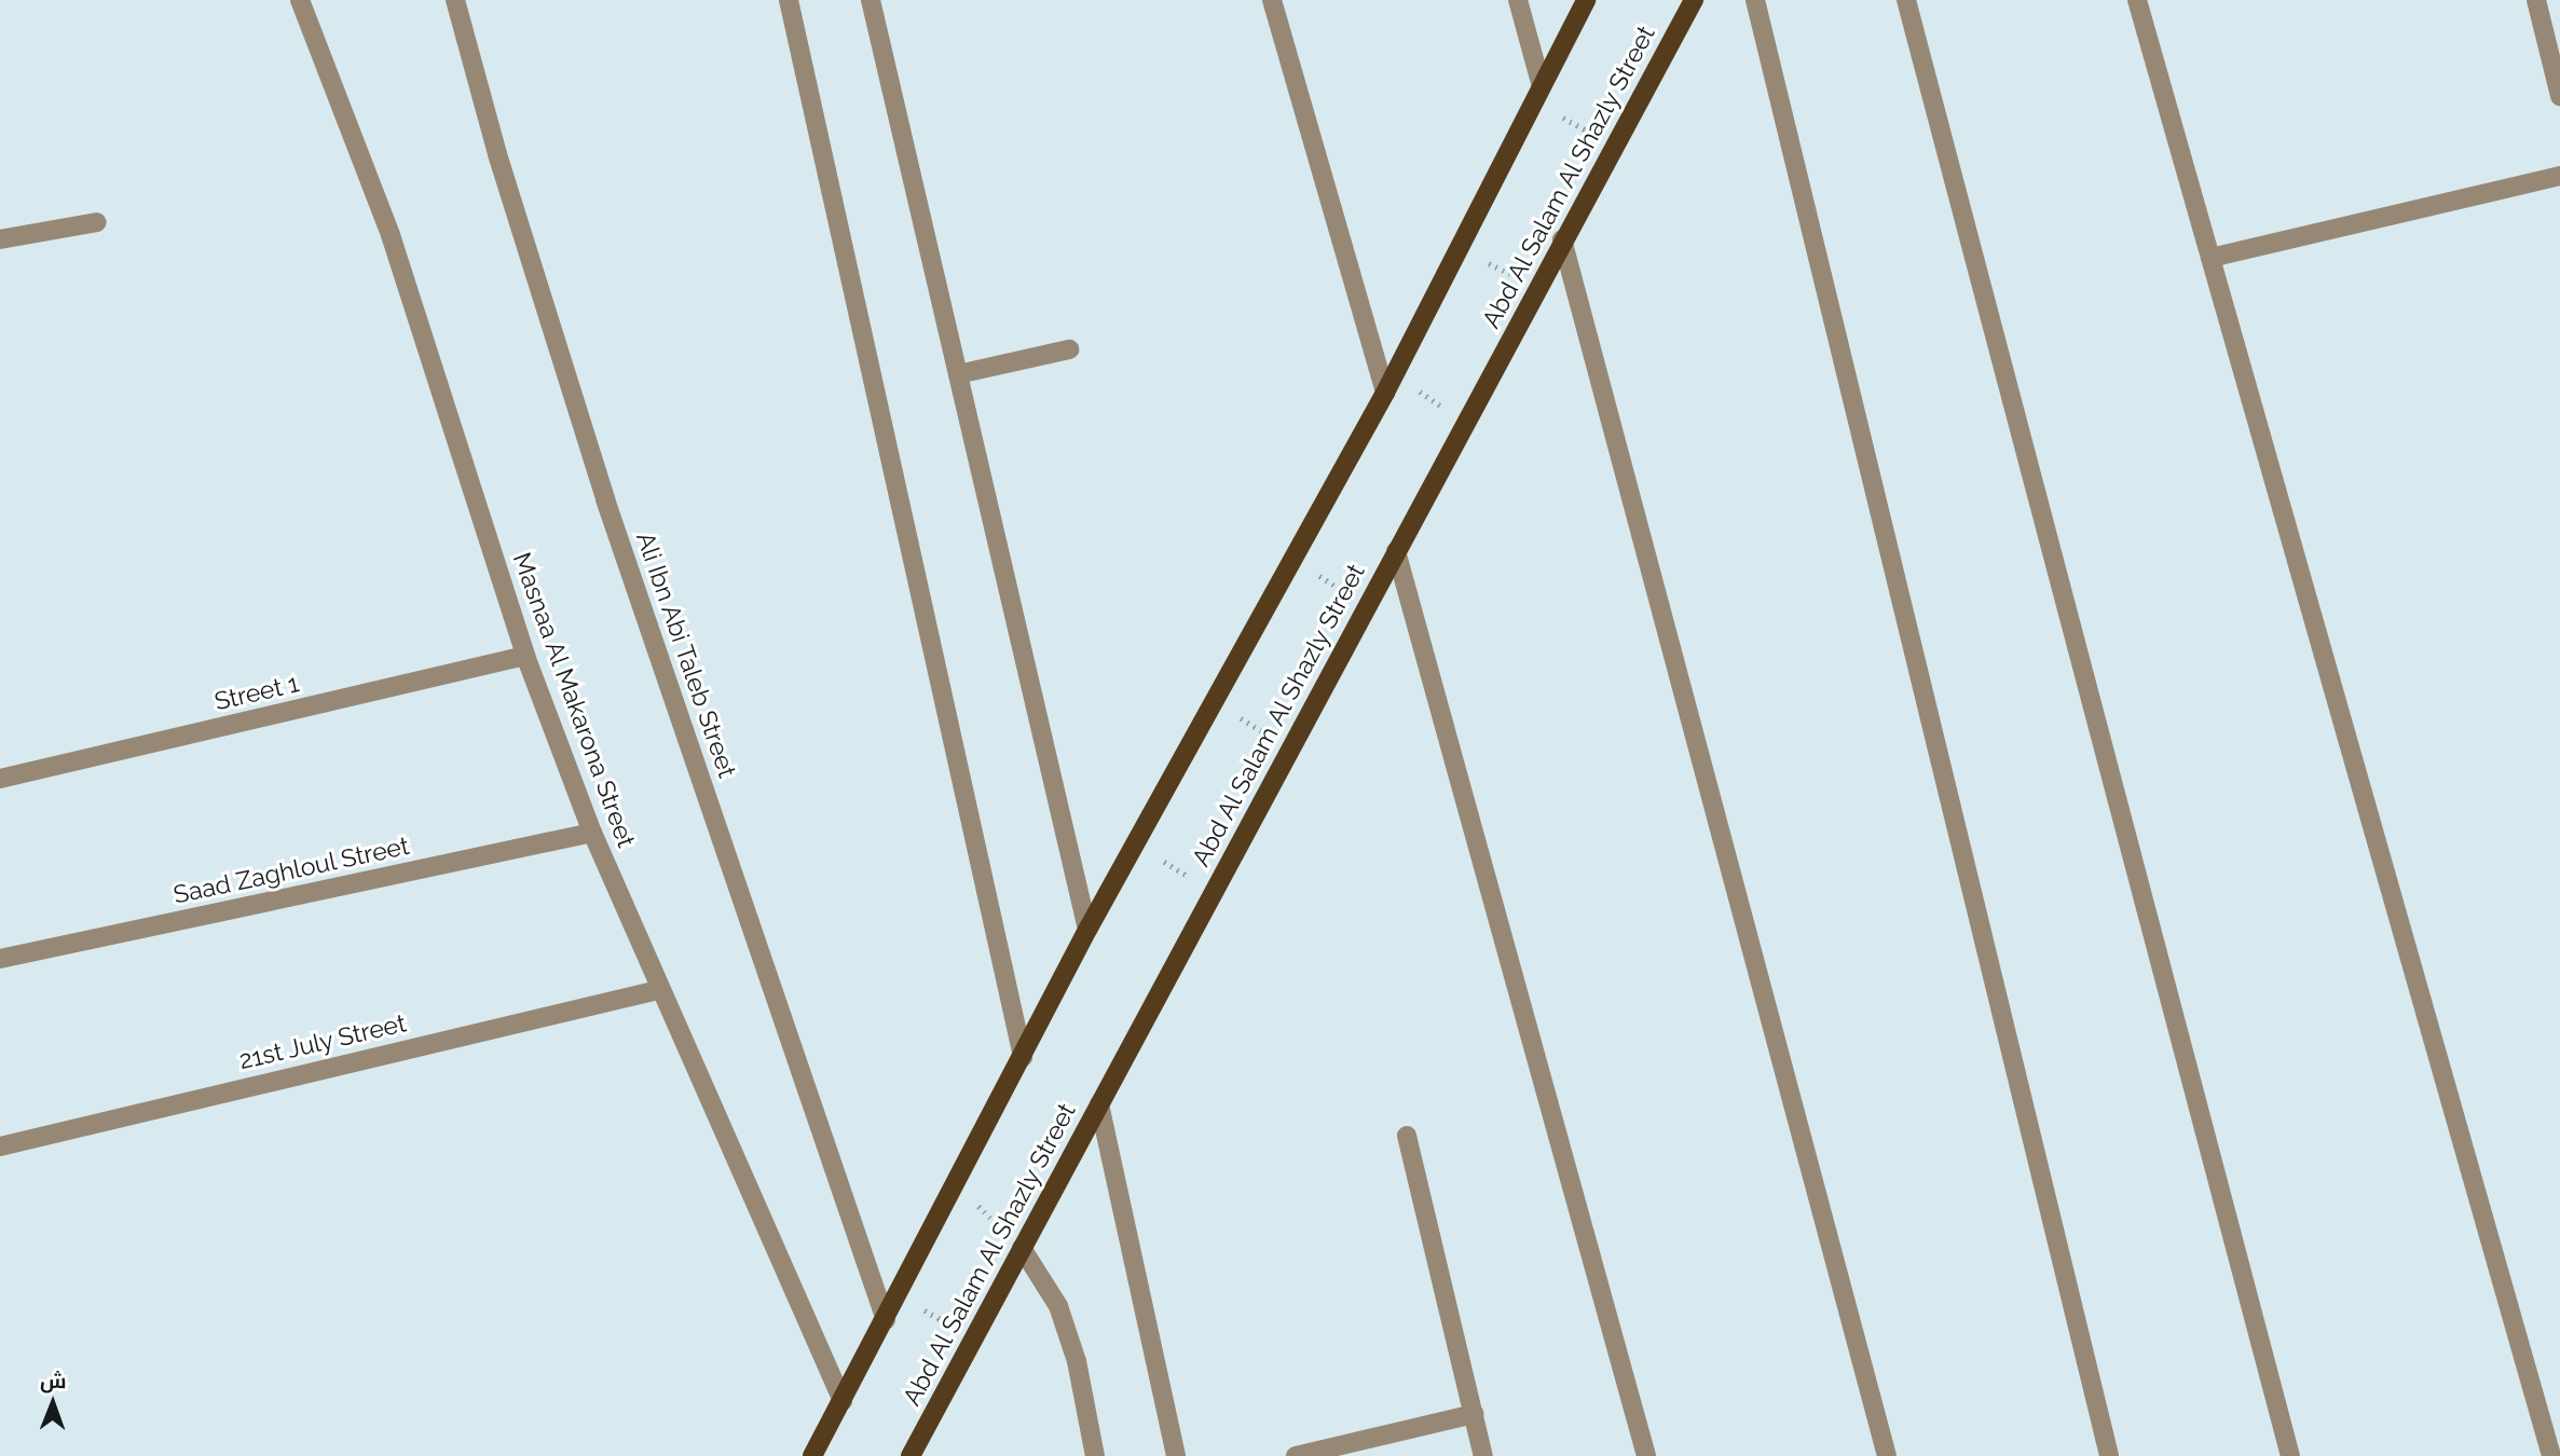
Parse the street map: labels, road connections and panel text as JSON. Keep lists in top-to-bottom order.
{
  "streets": {
    "main road": ["Abd Al Salam Al Shazly Street"],
    "street": [
      "Ali Ibn Abi Taleb Street",
      "Street 1",
      "Masnaa Al Makarona Street",
      "Saad Zaghloul Street",
      "21st July Street"
    ]
  },
  "crossings": [
    ["Street 1", "Masnaa Al Makarona Street"],
    ["Masnaa Al Makarona Street", "Saad Zaghloul Street"],
    ["Masnaa Al Makarona Street", "21st July Street"]
  ],
  "north": "top"
}
